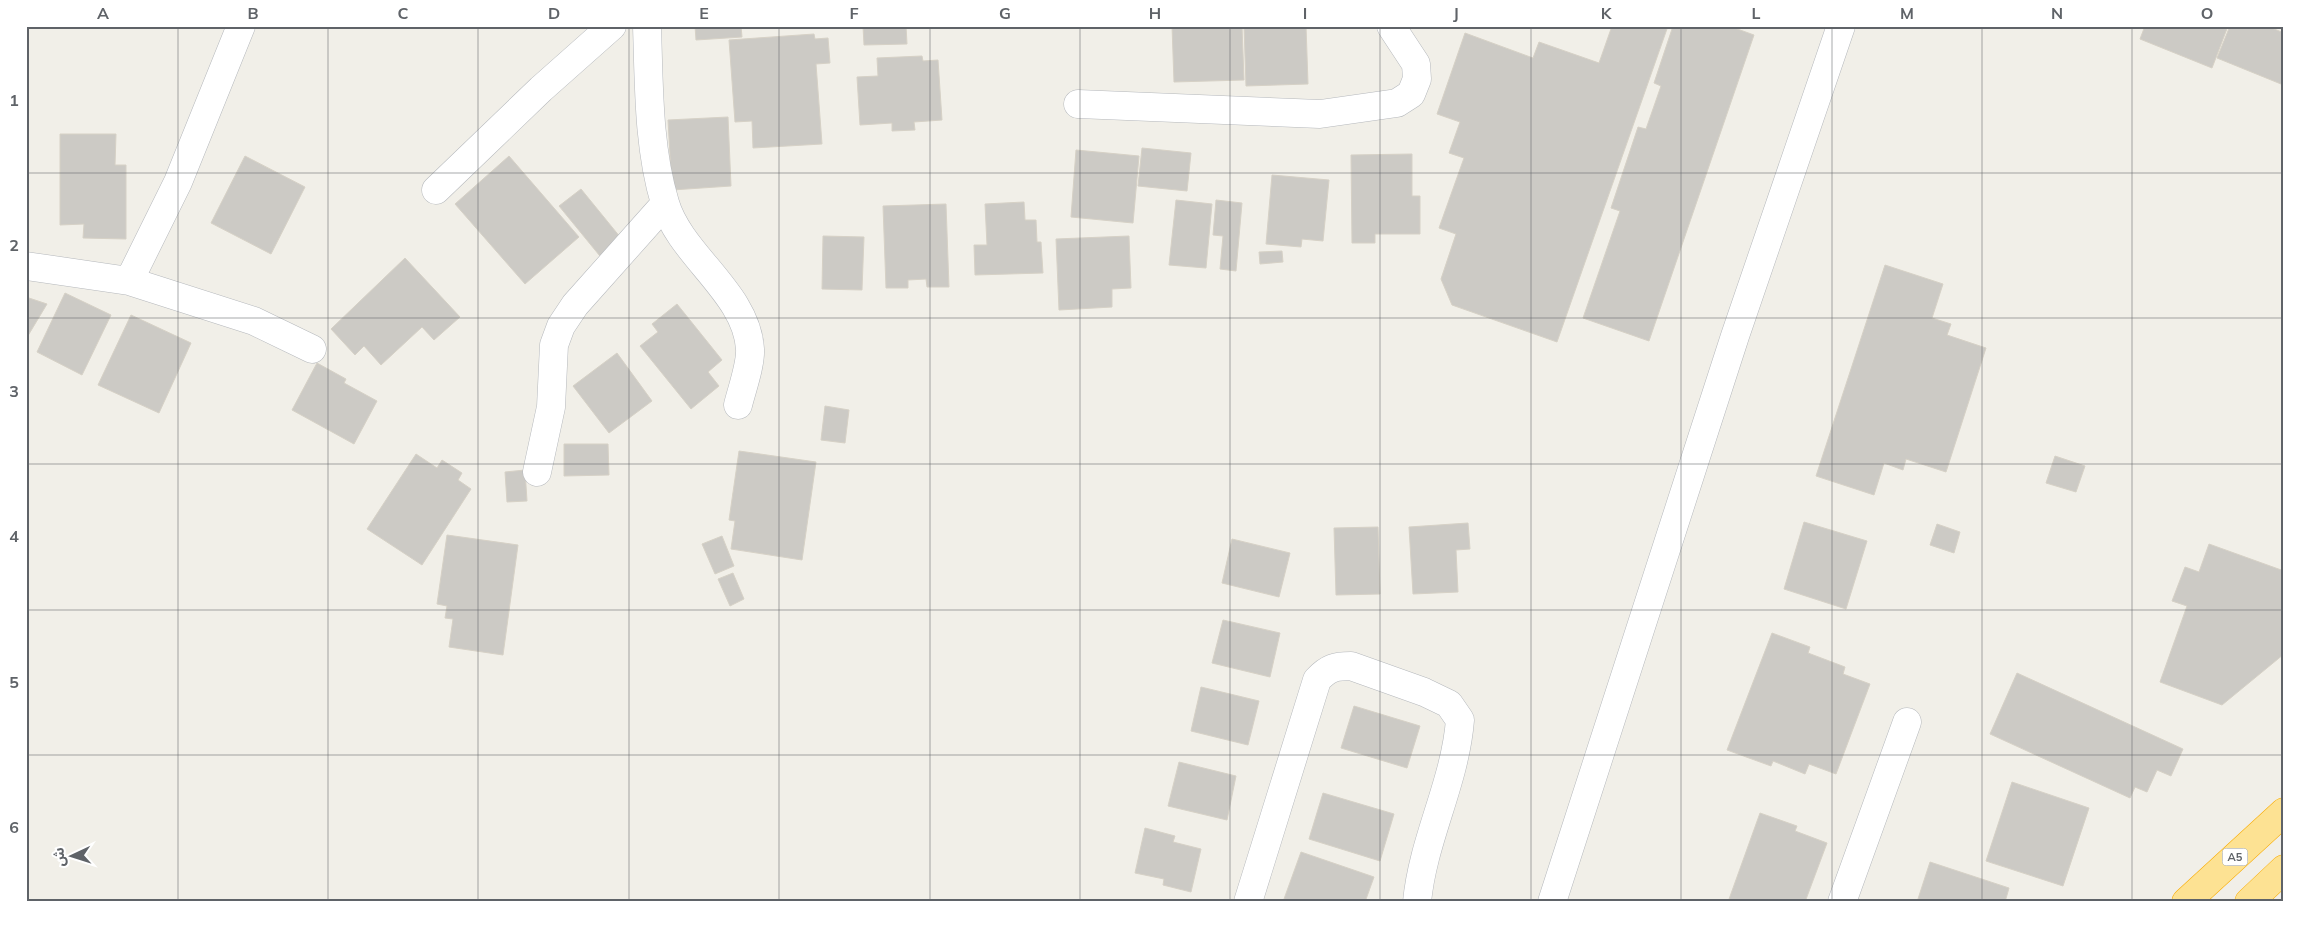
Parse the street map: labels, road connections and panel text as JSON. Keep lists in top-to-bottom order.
{
  "streets": {
    "highway": ["A5"]
  },
  "north": "left",
  "grid": {
    "columns": [
      "A",
      "B",
      "C",
      "D",
      "E",
      "F",
      "G",
      "H",
      "I",
      "J",
      "K",
      "L",
      "M",
      "N",
      "O"
    ],
    "rows": [
      "1",
      "2",
      "3",
      "4",
      "5",
      "6"
    ]
  }
}
